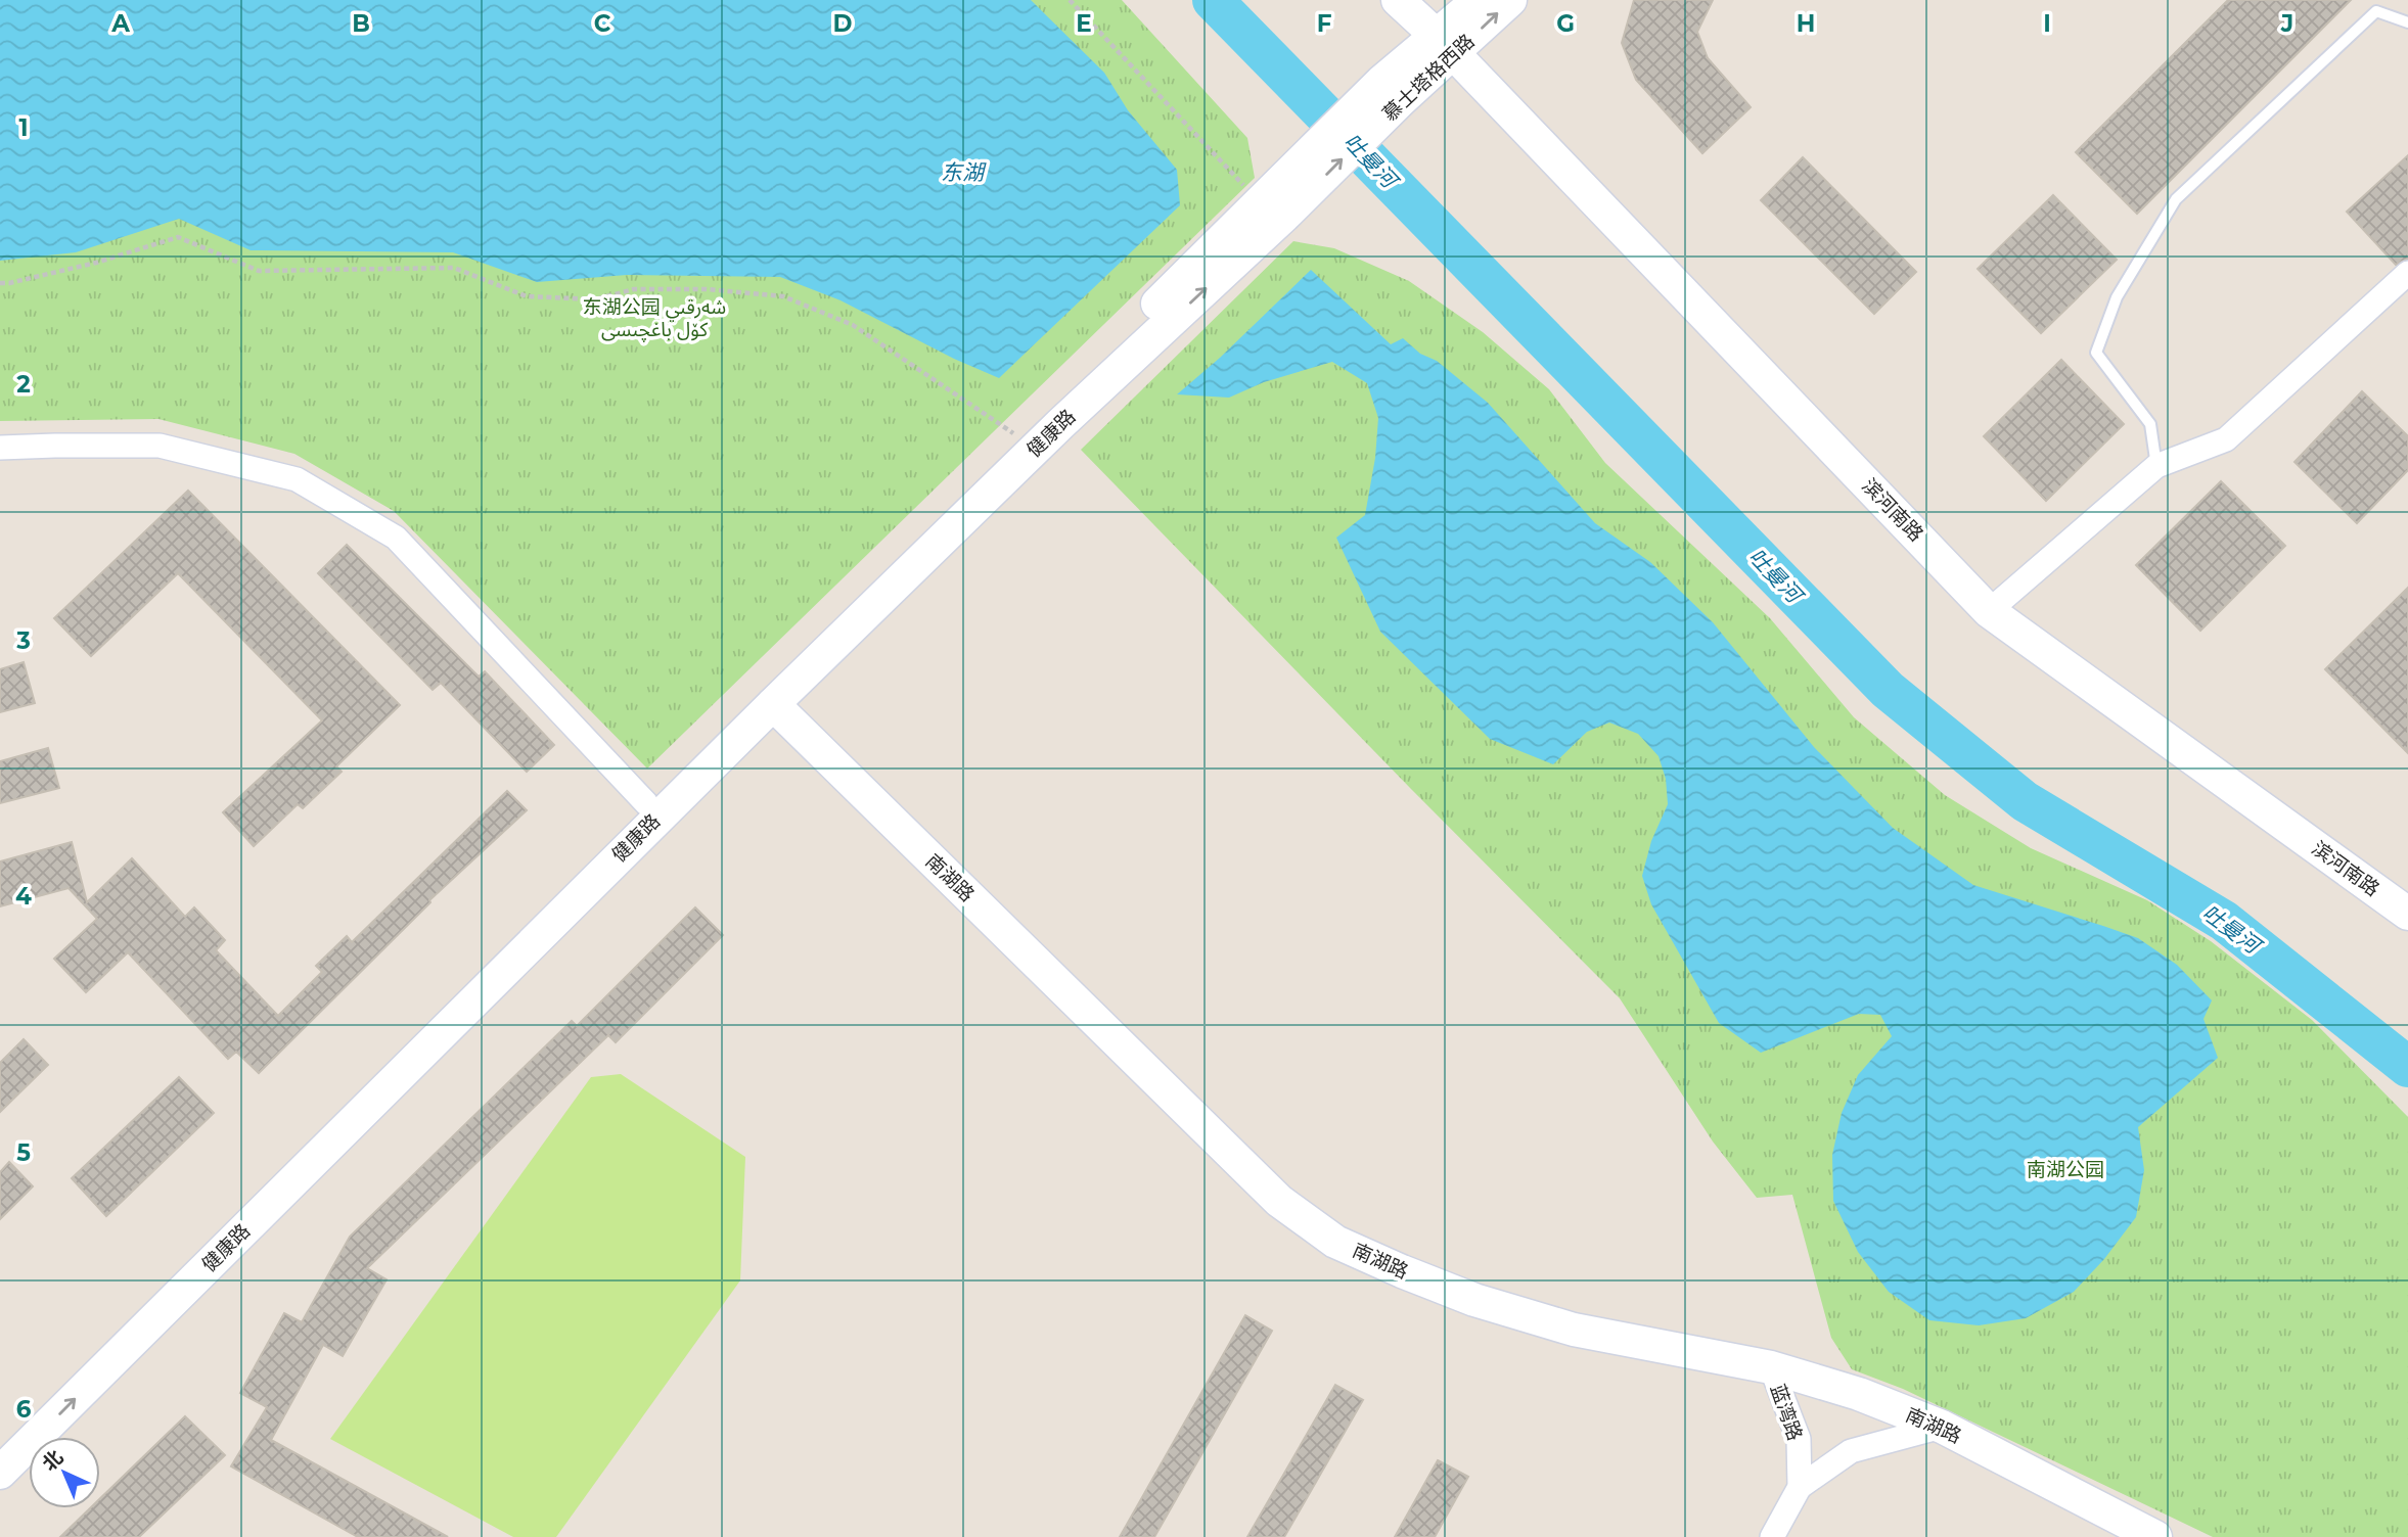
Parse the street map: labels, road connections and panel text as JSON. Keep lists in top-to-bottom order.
{
  "streets": {
    "main road": [
      "慕士塔格西路",
      "健康路",
      "滨河南路",
      "南湖路"
    ],
    "street": ["蓝湾路"]
  },
  "crossings": [
    ["慕士塔格西路", "健康路"],
    ["慕士塔格西路", "滨河南路"],
    ["健康路", "南湖路"],
    ["南湖路", "蓝湾路"]
  ],
  "water": ["吐曼河", "东湖"],
  "parks": ["东湖公园 شەرقىي كۆل باغچىسى", "南湖公园"],
  "north": "top left",
  "grid": {
    "columns": [
      "A",
      "B",
      "C",
      "D",
      "E",
      "F",
      "G",
      "H",
      "I",
      "J"
    ],
    "rows": [
      "1",
      "2",
      "3",
      "4",
      "5",
      "6"
    ]
  }
}
